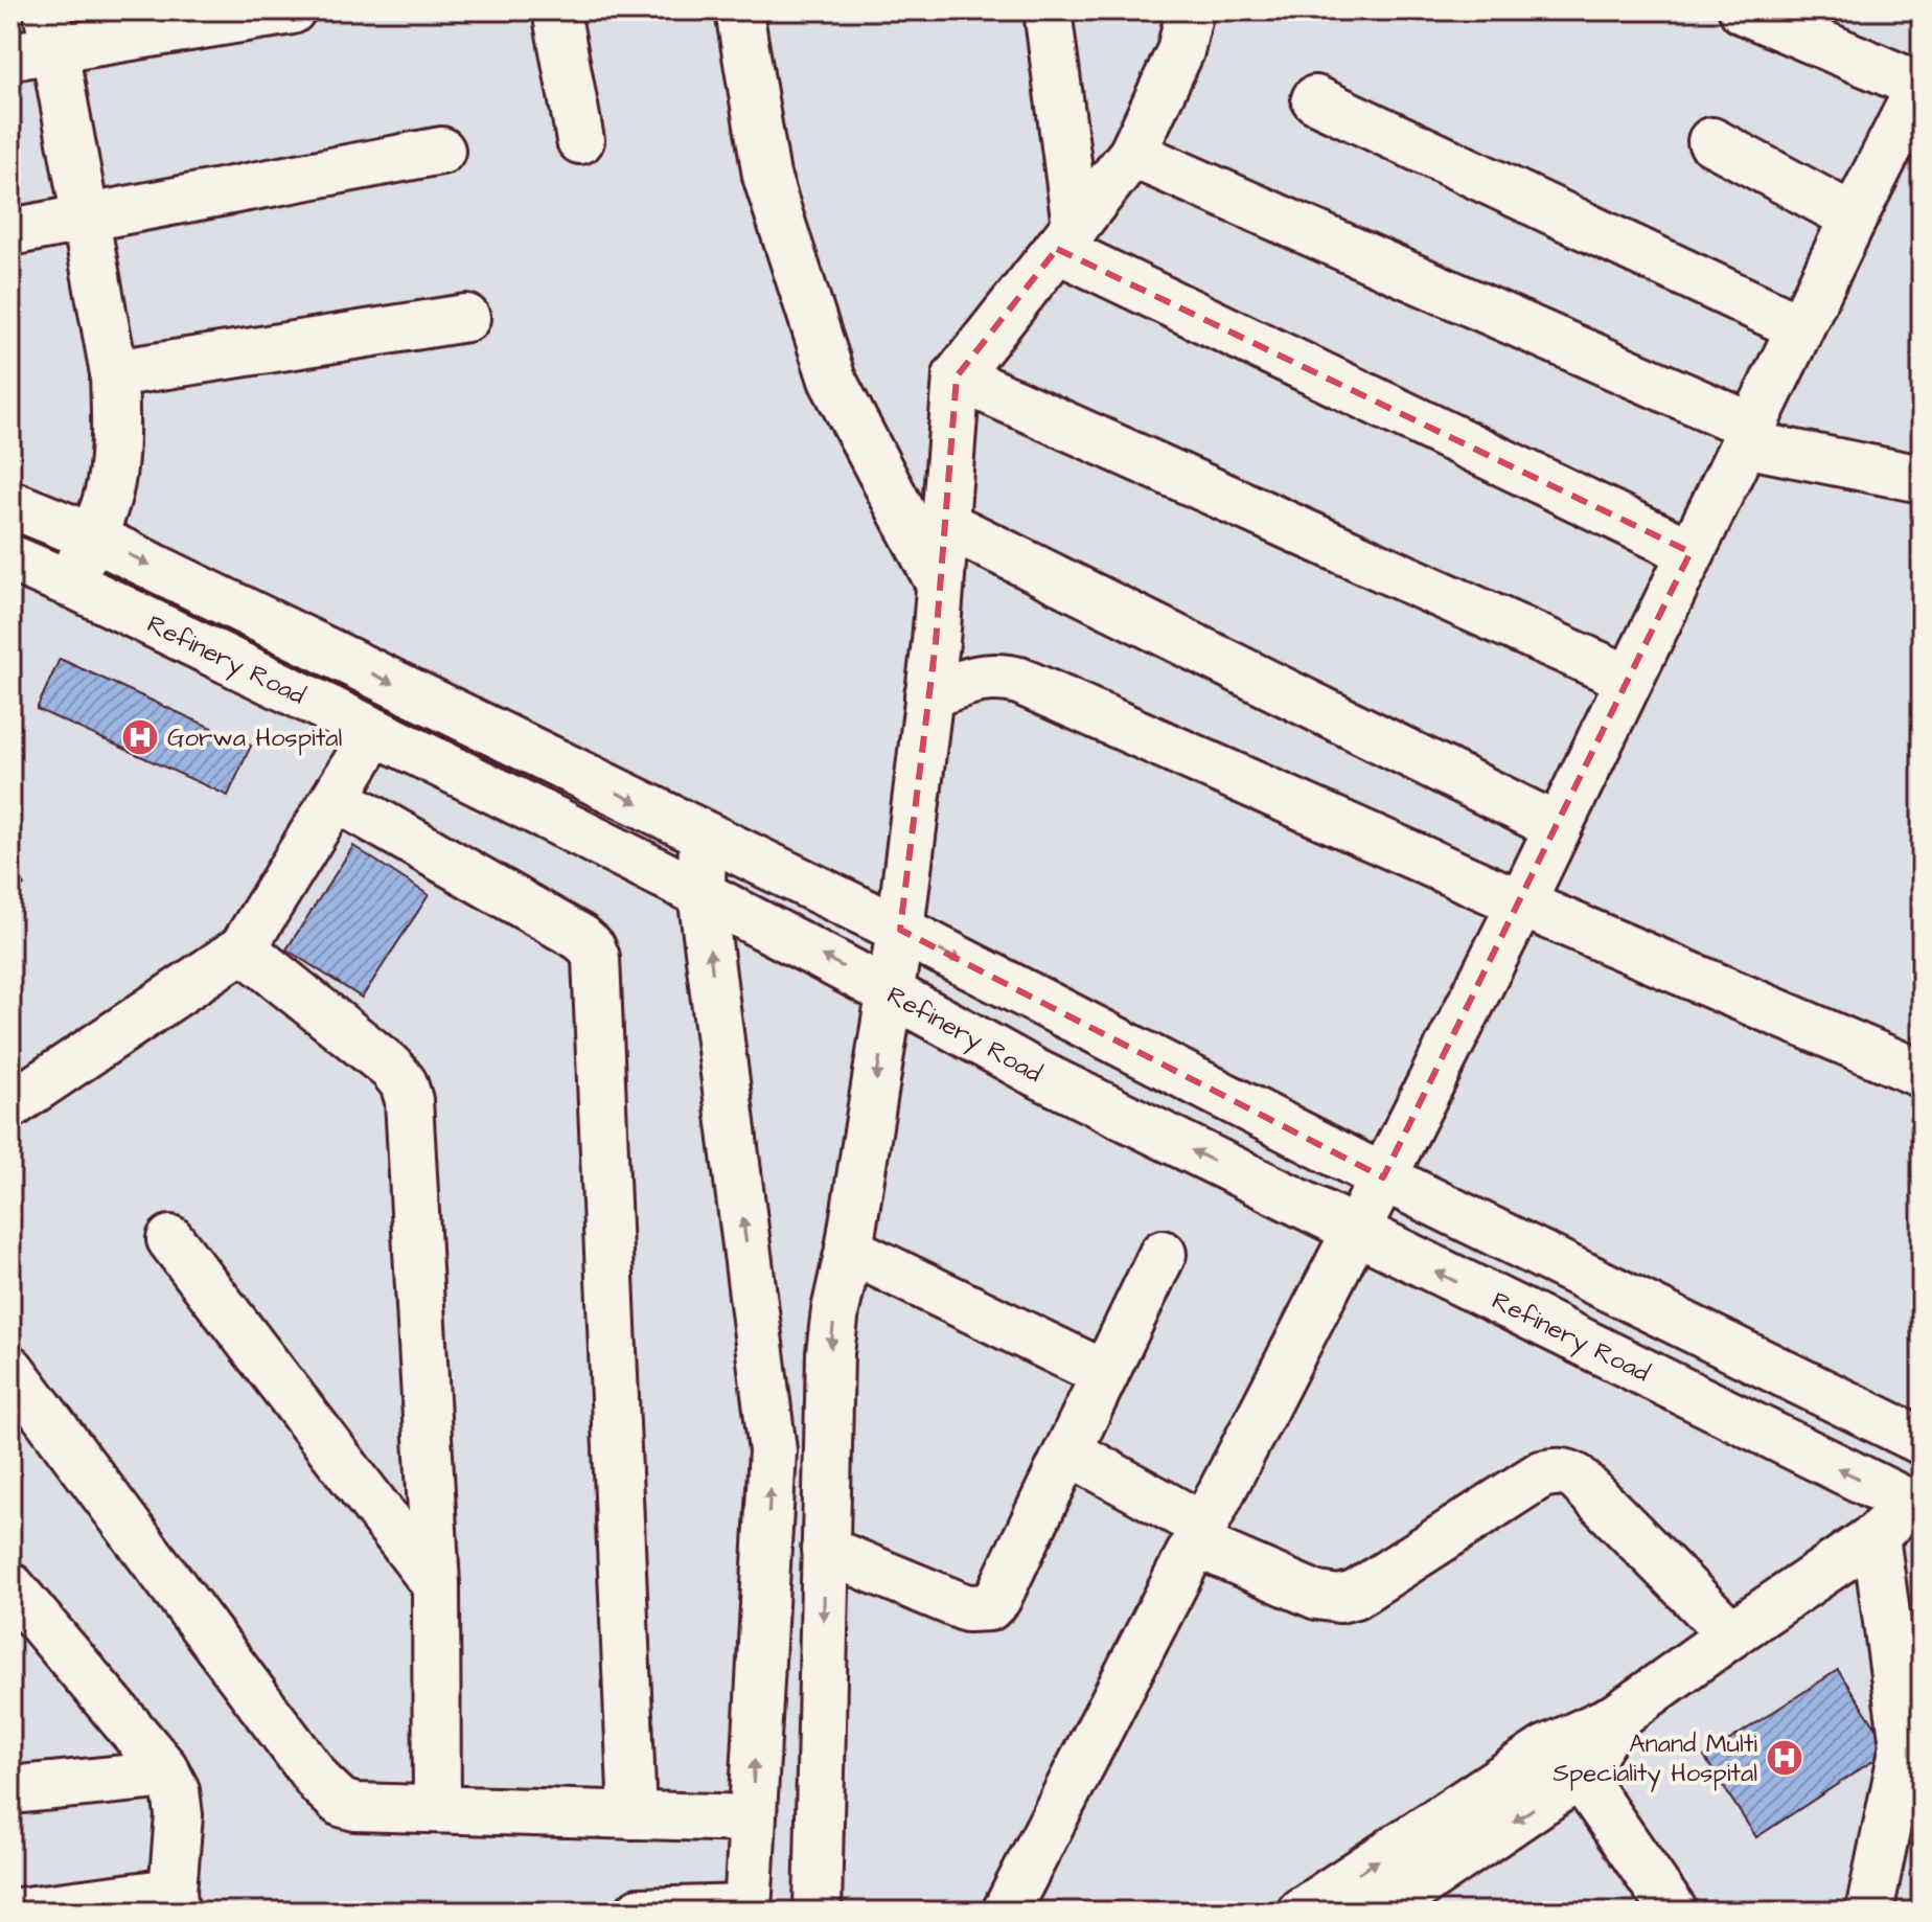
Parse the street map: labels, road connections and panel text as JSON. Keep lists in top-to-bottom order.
{
  "streets": {
    "street": ["Refinery Road"]
  },
  "places": {
    "hospital": ["Gorwa Hospital", "Anand Multi Speciality Hospital"]
  }
}
